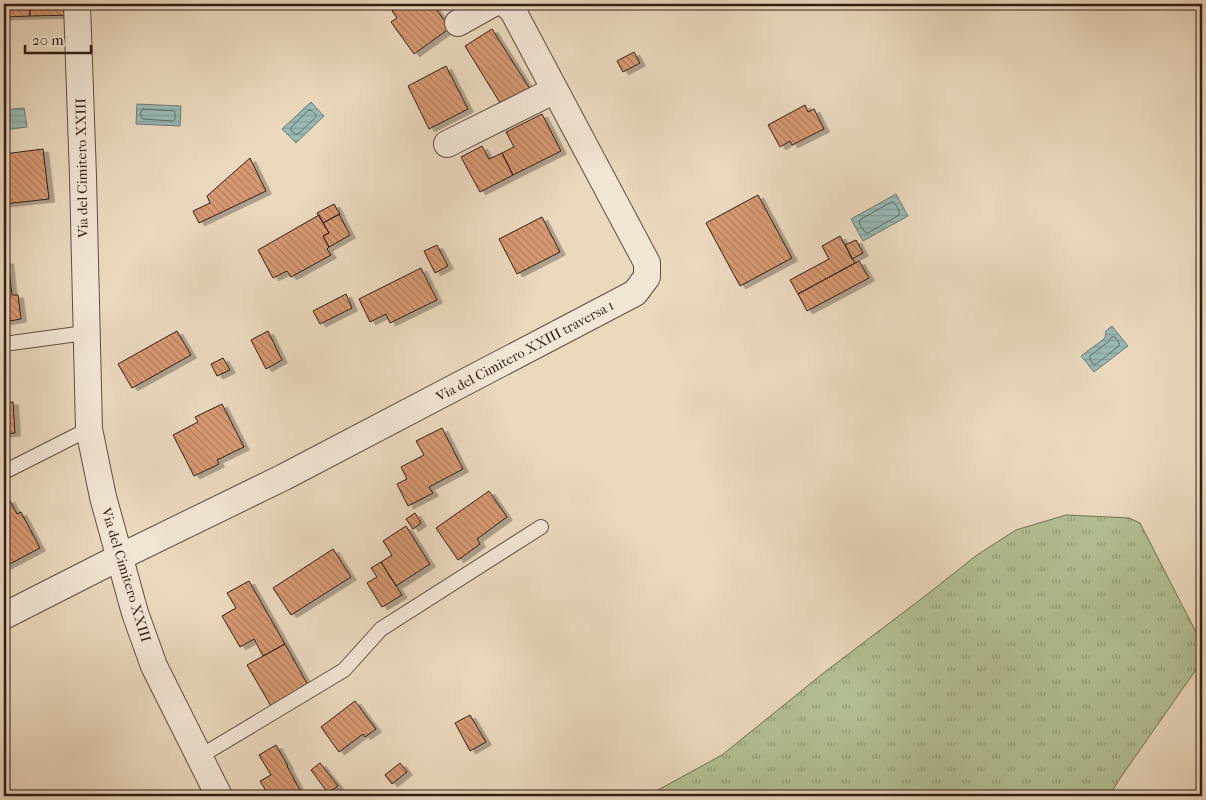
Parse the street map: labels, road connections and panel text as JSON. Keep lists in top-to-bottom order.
{
  "streets": {
    "street": ["Via del Cimitero XXIII", "Via del Cimitero XXIII traversa 1"]
  },
  "crossings": [
    ["Via del Cimitero XXIII", "Via del Cimitero XXIII traversa 1"]
  ],
  "scale_bar": "20 m"
}
